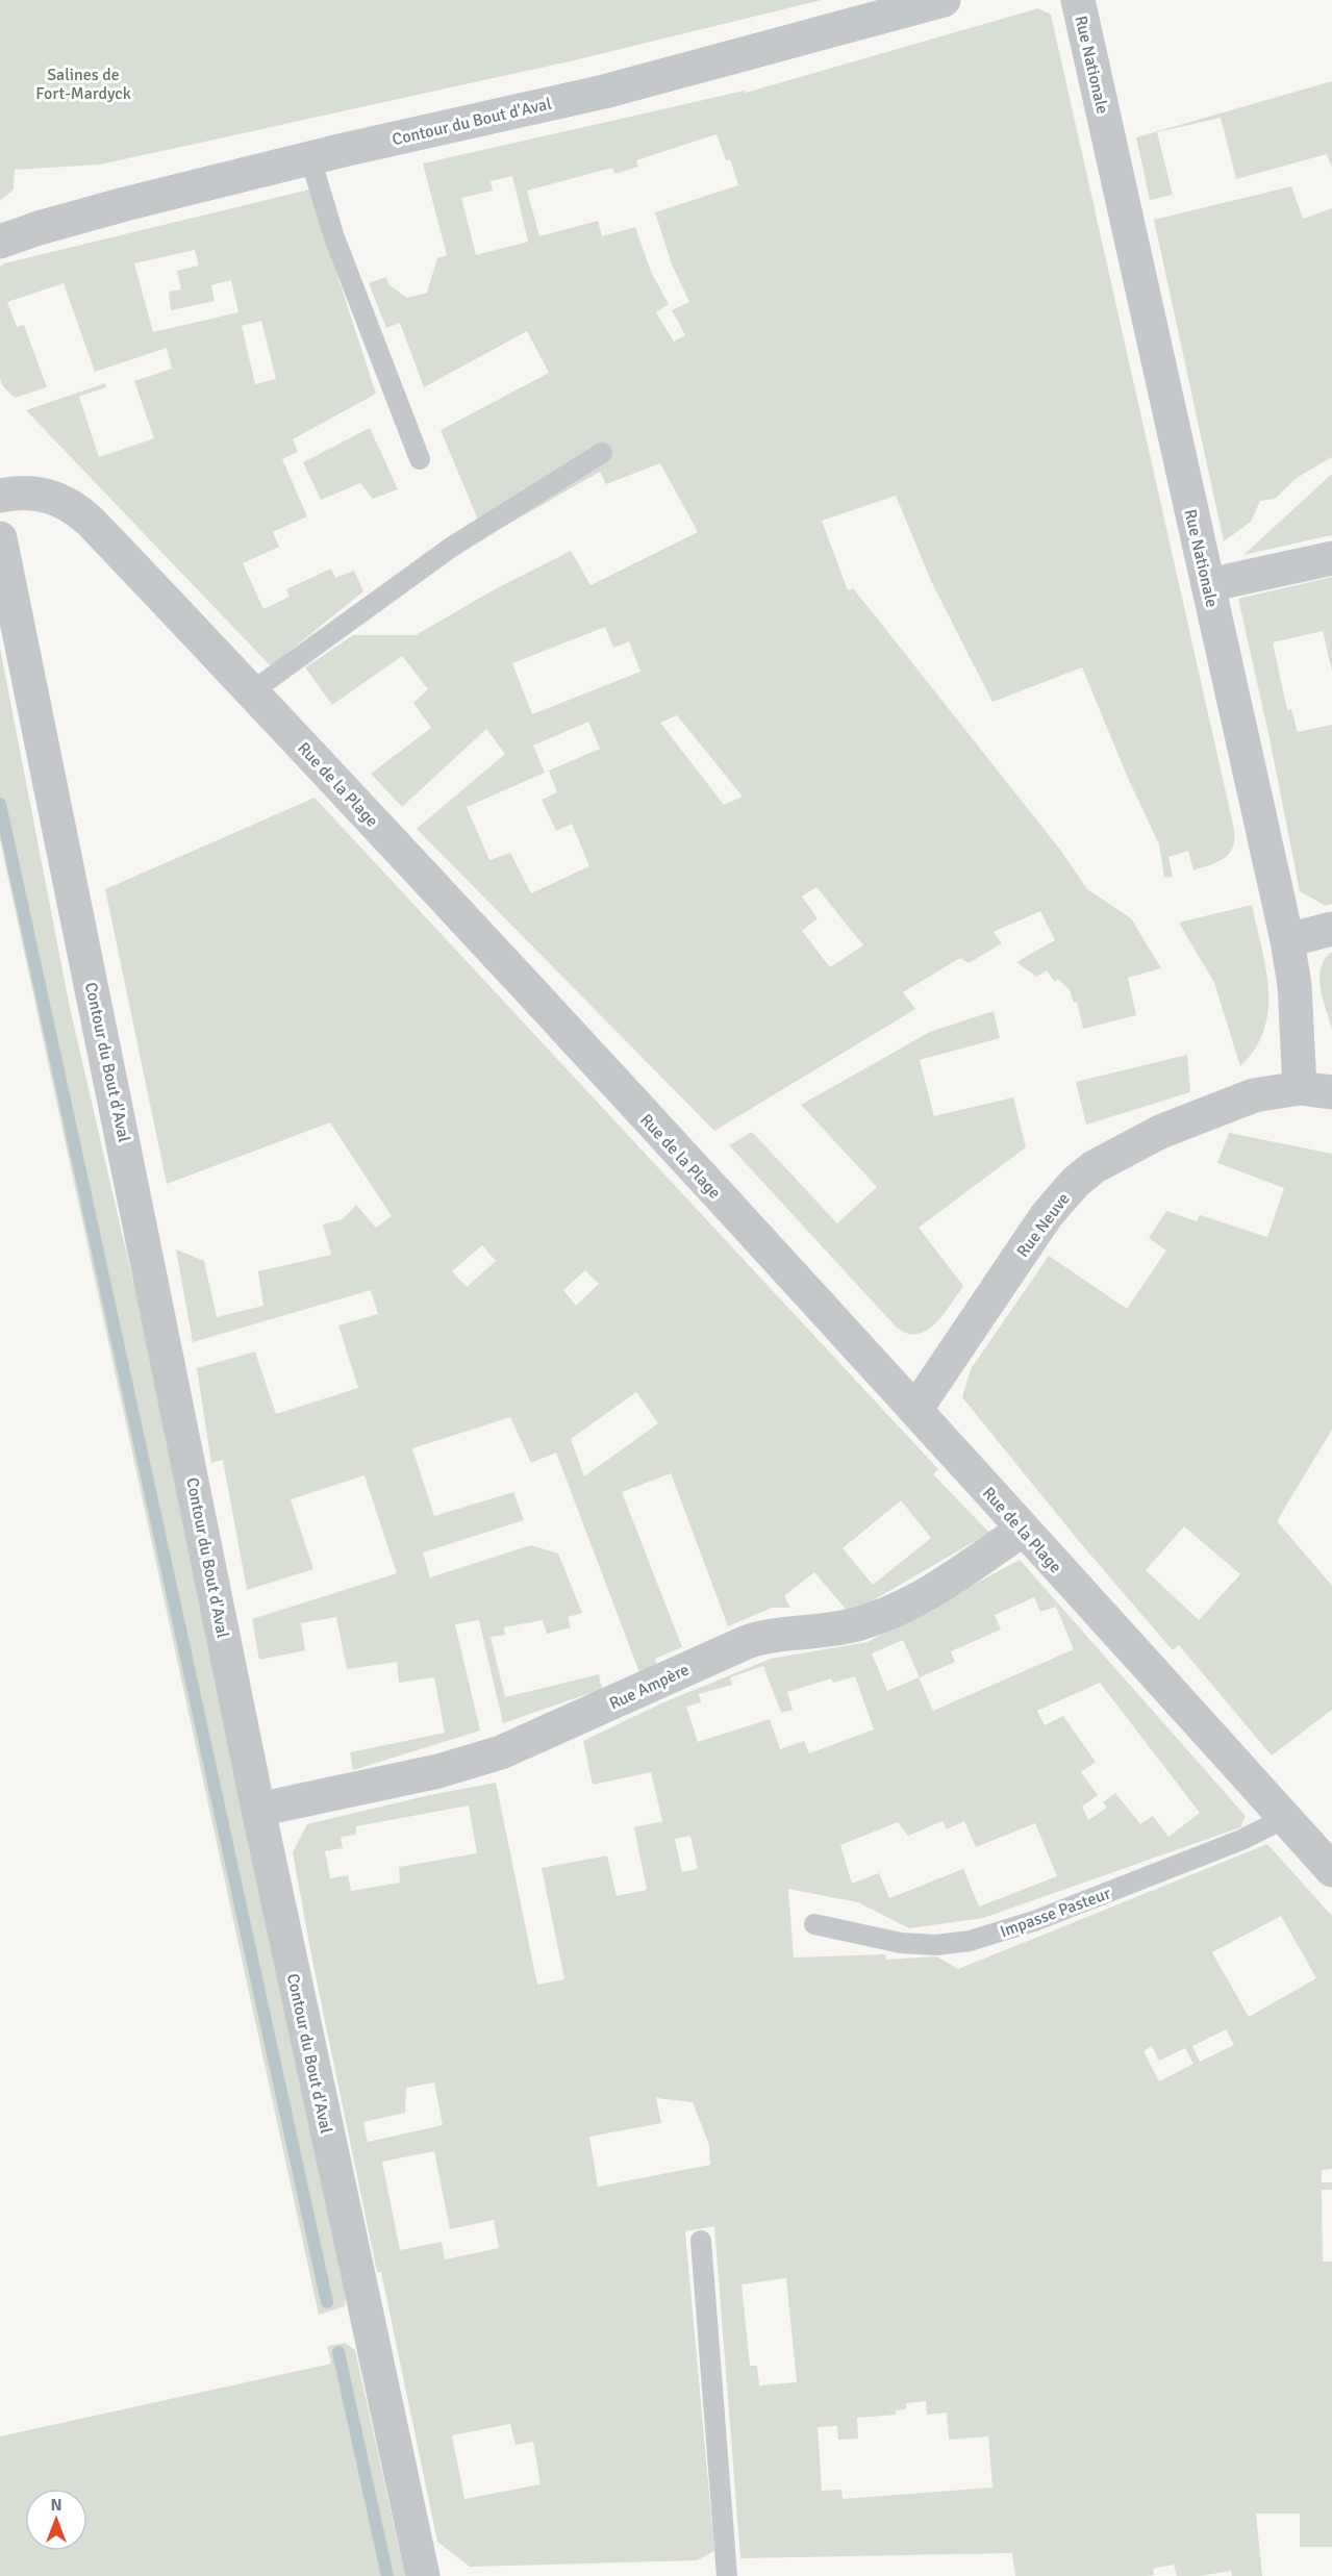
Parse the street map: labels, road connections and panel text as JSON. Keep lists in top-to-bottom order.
{
  "streets": {
    "street": [
      "Rue Nationale",
      "Contour du Bout d'Aval",
      "Rue de la Plage",
      "Rue Neuve",
      "Rue Ampère"
    ],
    "lane": ["Impasse Pasteur"]
  },
  "crossings": [
    ["Rue Nationale", "Rue Neuve"],
    ["Contour du Bout d'Aval", "Rue Ampère"],
    ["Rue de la Plage", "Rue Neuve"],
    ["Rue de la Plage", "Rue Ampère"],
    ["Rue de la Plage", "Impasse Pasteur"]
  ],
  "parks": ["Salines de Fort-Mardyck"],
  "north": "top"
}
